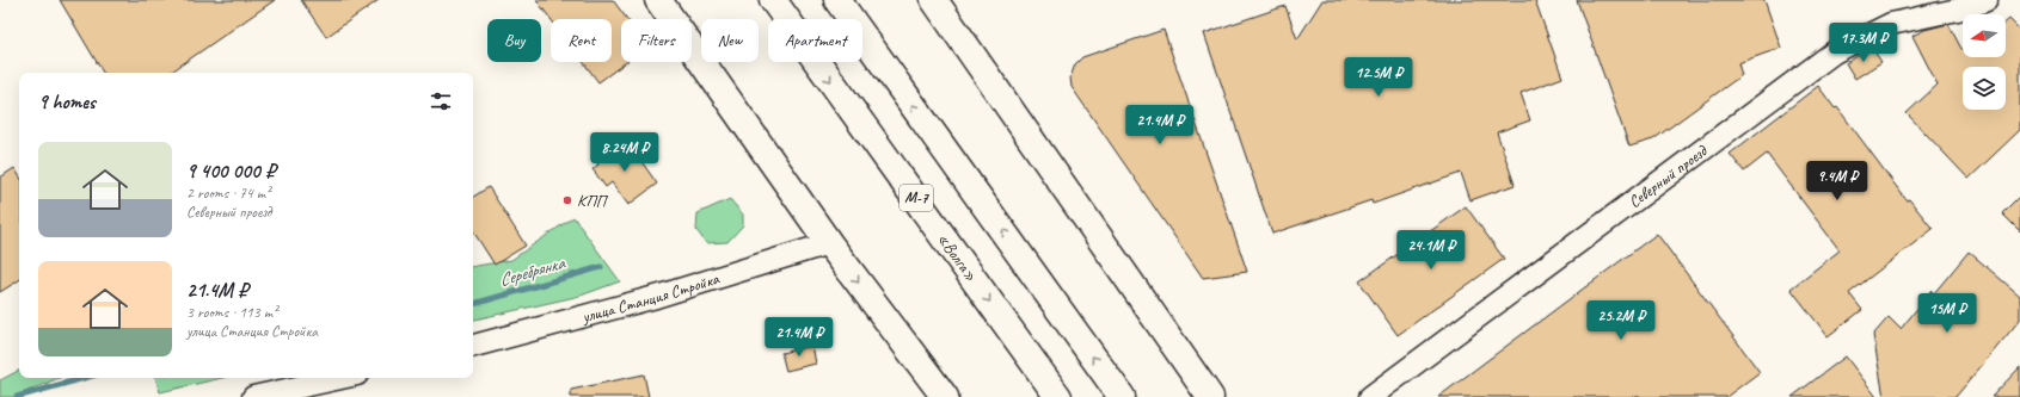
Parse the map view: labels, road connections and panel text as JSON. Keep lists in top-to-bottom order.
{
  "streets": {
    "main road": ["М-7", "«Волга»"],
    "street": ["Северный проезд", "улица Станция Стройка"]
  },
  "water": ["Серебрянка"],
  "places": ["КПП"],
  "north": "left",
  "page": {
    "chip": [
      "Buy",
      "Rent",
      "Filters",
      "New",
      "Apartment"
    ],
    "price": [
      "17.3M ₽",
      "12.5M ₽",
      "21.4M ₽",
      "8.24M ₽",
      "9.4M ₽",
      "24.1M ₽",
      "15M ₽",
      "25.2M ₽",
      "21.4M ₽"
    ],
    "heading": "9 homes",
    "list": [
      {
        "name": "9 400 000 ₽",
        "note": "2 rooms · 74 m² · Северный проезд"
      },
      {
        "name": "21.4M ₽",
        "note": "3 rooms · 113 m² · улица Станция Стройка"
      }
    ]
  }
}
